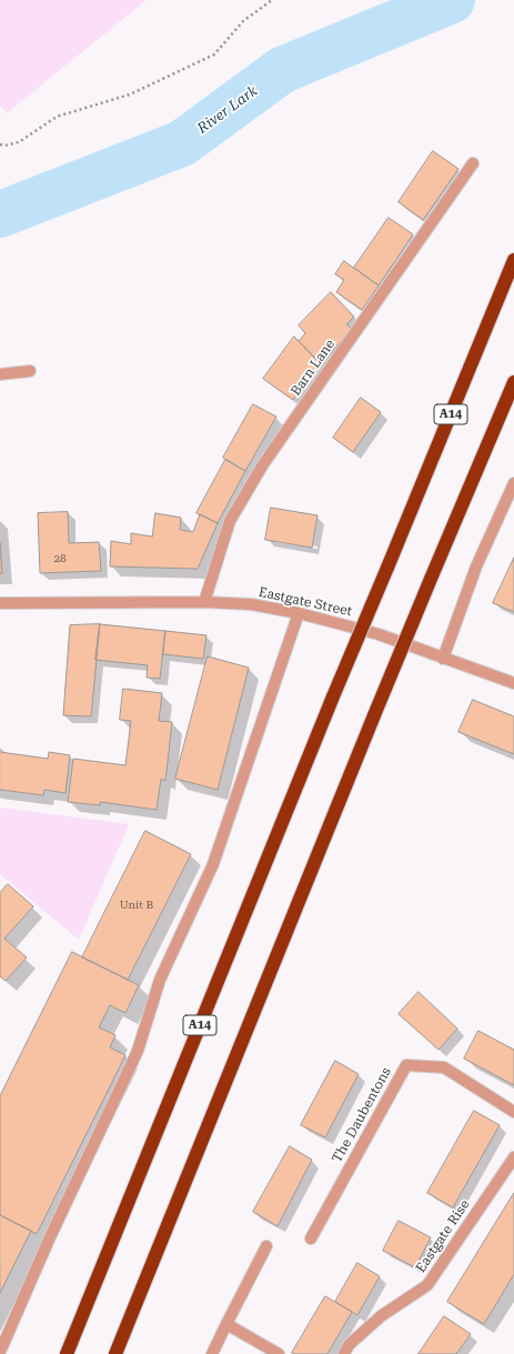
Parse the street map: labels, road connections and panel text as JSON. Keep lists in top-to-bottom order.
{
  "streets": {
    "highway": ["A14"],
    "street": [
      "Barn Lane",
      "Eastgate Street",
      "The Daubentons",
      "Eastgate Rise"
    ]
  },
  "crossings": [
    ["Barn Lane", "Eastgate Street"]
  ],
  "water": ["River Lark"],
  "house_numbers": ["28", "Unit B"]
}
